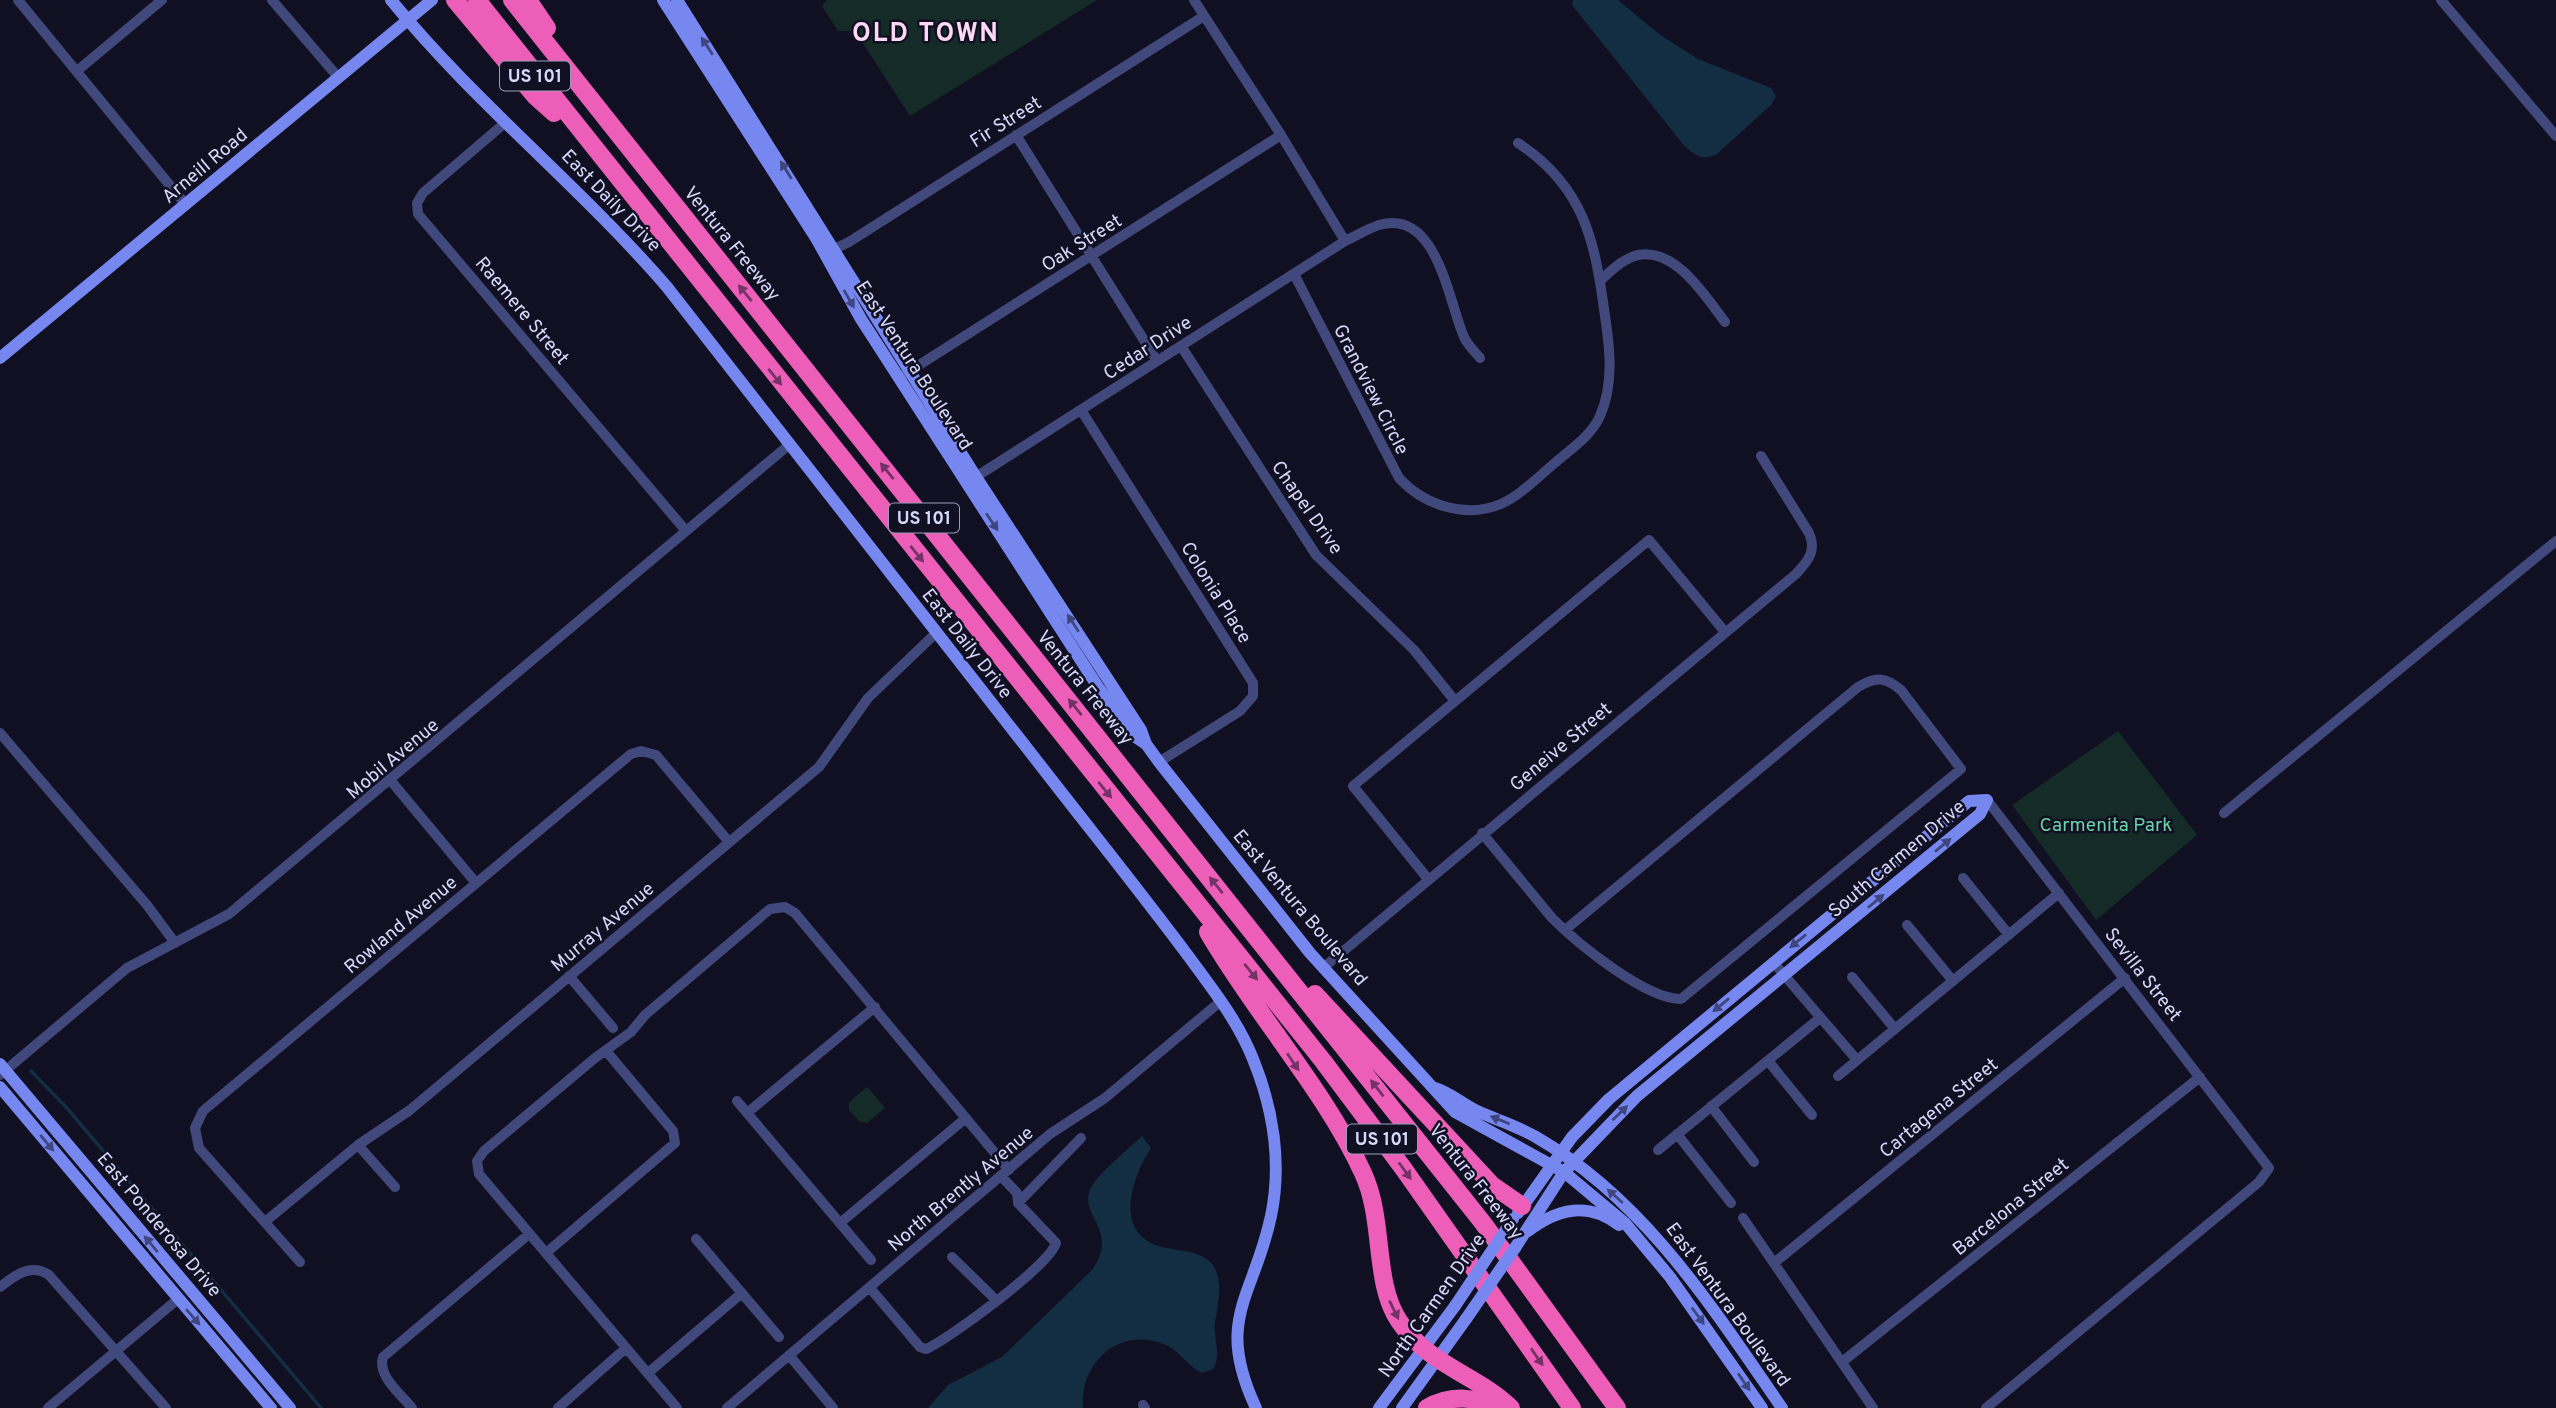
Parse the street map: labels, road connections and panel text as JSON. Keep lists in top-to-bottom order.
{
  "streets": {
    "highway": ["US 101", "Ventura Freeway"],
    "main road": [
      "Arneill Road",
      "East Daily Drive",
      "East Ventura Boulevard",
      "South Carmen Drive",
      "East Ponderosa Drive",
      "North Carmen Drive"
    ],
    "street": [
      "Fir Street",
      "Oak Street",
      "Raemere Street",
      "Cedar Drive",
      "Grandview Circle",
      "Chapel Drive",
      "Colonia Place",
      "Geneive Street",
      "Mobil Avenue",
      "Rowland Avenue",
      "Murray Avenue",
      "Sevilla Street",
      "Cartagena Street",
      "North Brently Avenue",
      "Barcelona Street"
    ]
  },
  "crossings": [
    ["Fir Street", "East Ventura Boulevard"],
    ["Arneill Road", "East Daily Drive"],
    ["East Daily Drive", "Raemere Street"],
    ["East Daily Drive", "Mobil Avenue"],
    ["East Daily Drive", "Murray Avenue"],
    ["East Daily Drive", "North Brently Avenue"],
    ["Oak Street", "East Ventura Boulevard"],
    ["Raemere Street", "Mobil Avenue"],
    ["Cedar Drive", "East Ventura Boulevard"],
    ["Cedar Drive", "Grandview Circle"],
    ["Cedar Drive", "Chapel Drive"],
    ["Cedar Drive", "Colonia Place"],
    ["East Ventura Boulevard", "Colonia Place"],
    ["East Ventura Boulevard", "Geneive Street"],
    ["East Ventura Boulevard", "South Carmen Drive"],
    ["East Ventura Boulevard", "North Carmen Drive"],
    ["Mobil Avenue", "East Ponderosa Drive"],
    ["South Carmen Drive", "Sevilla Street"],
    ["South Carmen Drive", "North Carmen Drive"],
    ["Rowland Avenue", "Murray Avenue"],
    ["Sevilla Street", "Cartagena Street"],
    ["Sevilla Street", "Barcelona Street"]
  ],
  "districts": ["OLD TOWN"],
  "parks": ["Carmenita Park"]
}
